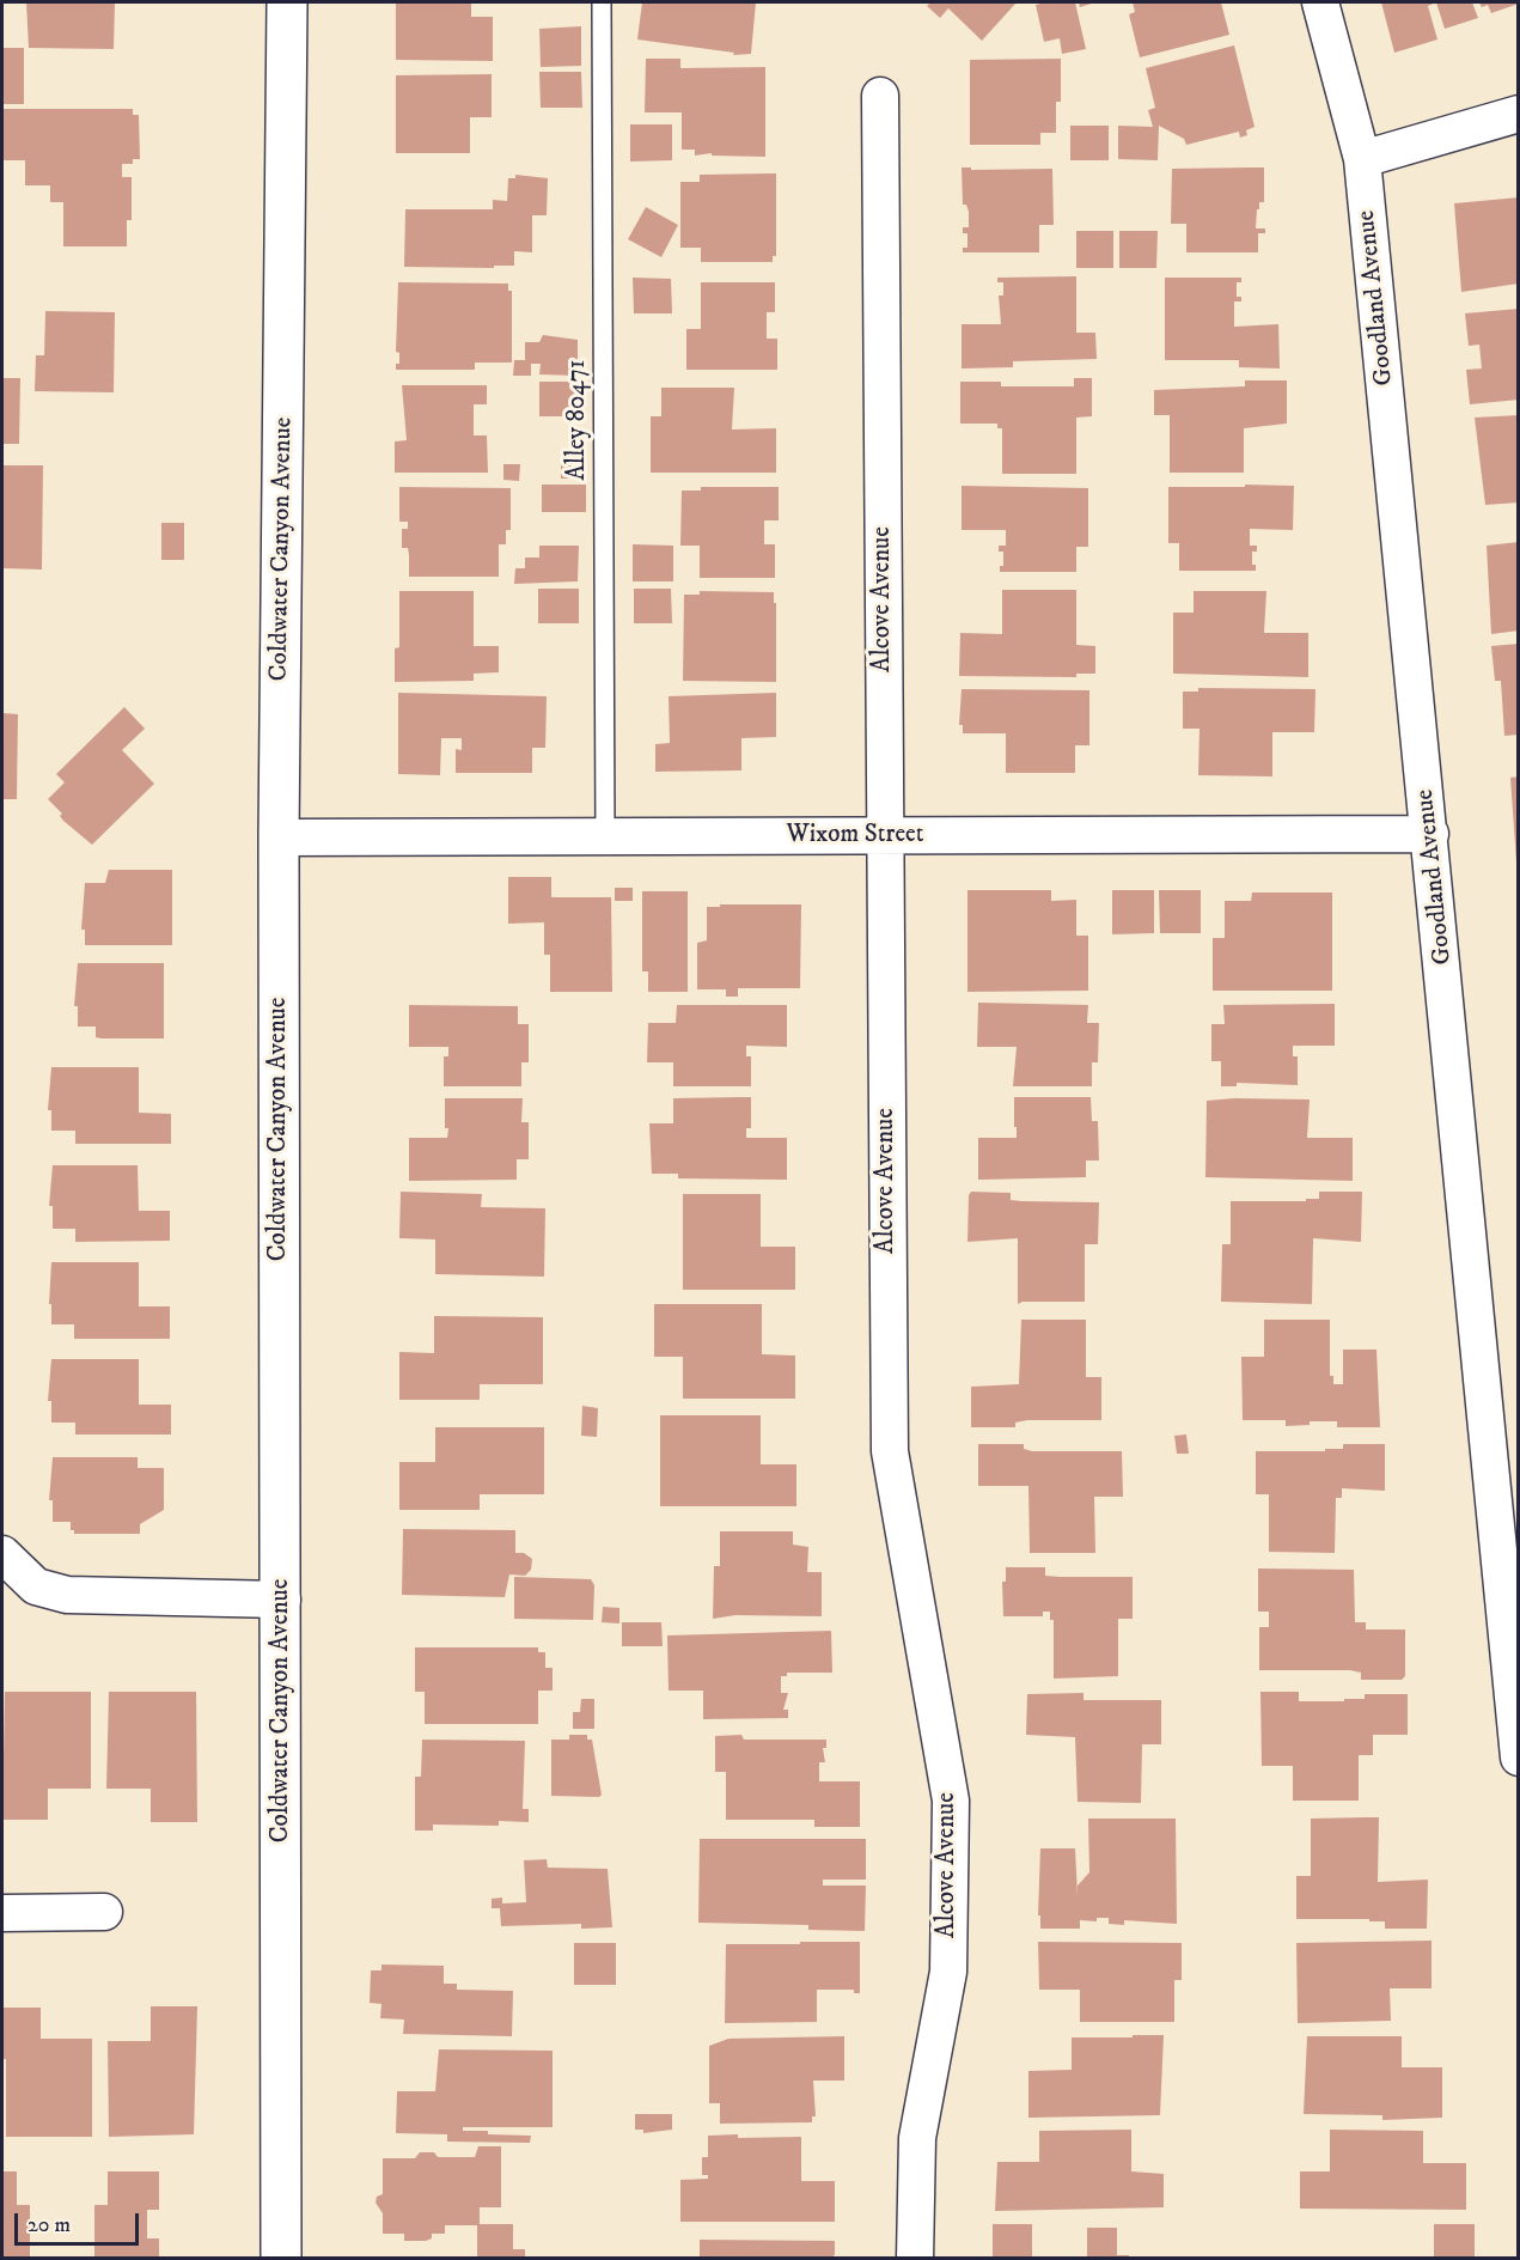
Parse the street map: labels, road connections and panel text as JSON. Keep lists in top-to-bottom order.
{
  "streets": {
    "main road": ["Coldwater Canyon Avenue"],
    "street": ["Goodland Avenue", "Alcove Avenue", "Wixom Street"],
    "lane": ["Alley 80471"]
  },
  "crossings": [
    ["Goodland Avenue", "Wixom Street"],
    ["Alley 80471", "Wixom Street"],
    ["Coldwater Canyon Avenue", "Wixom Street"],
    ["Alcove Avenue", "Wixom Street"]
  ],
  "scale_bar": "20 m"
}
